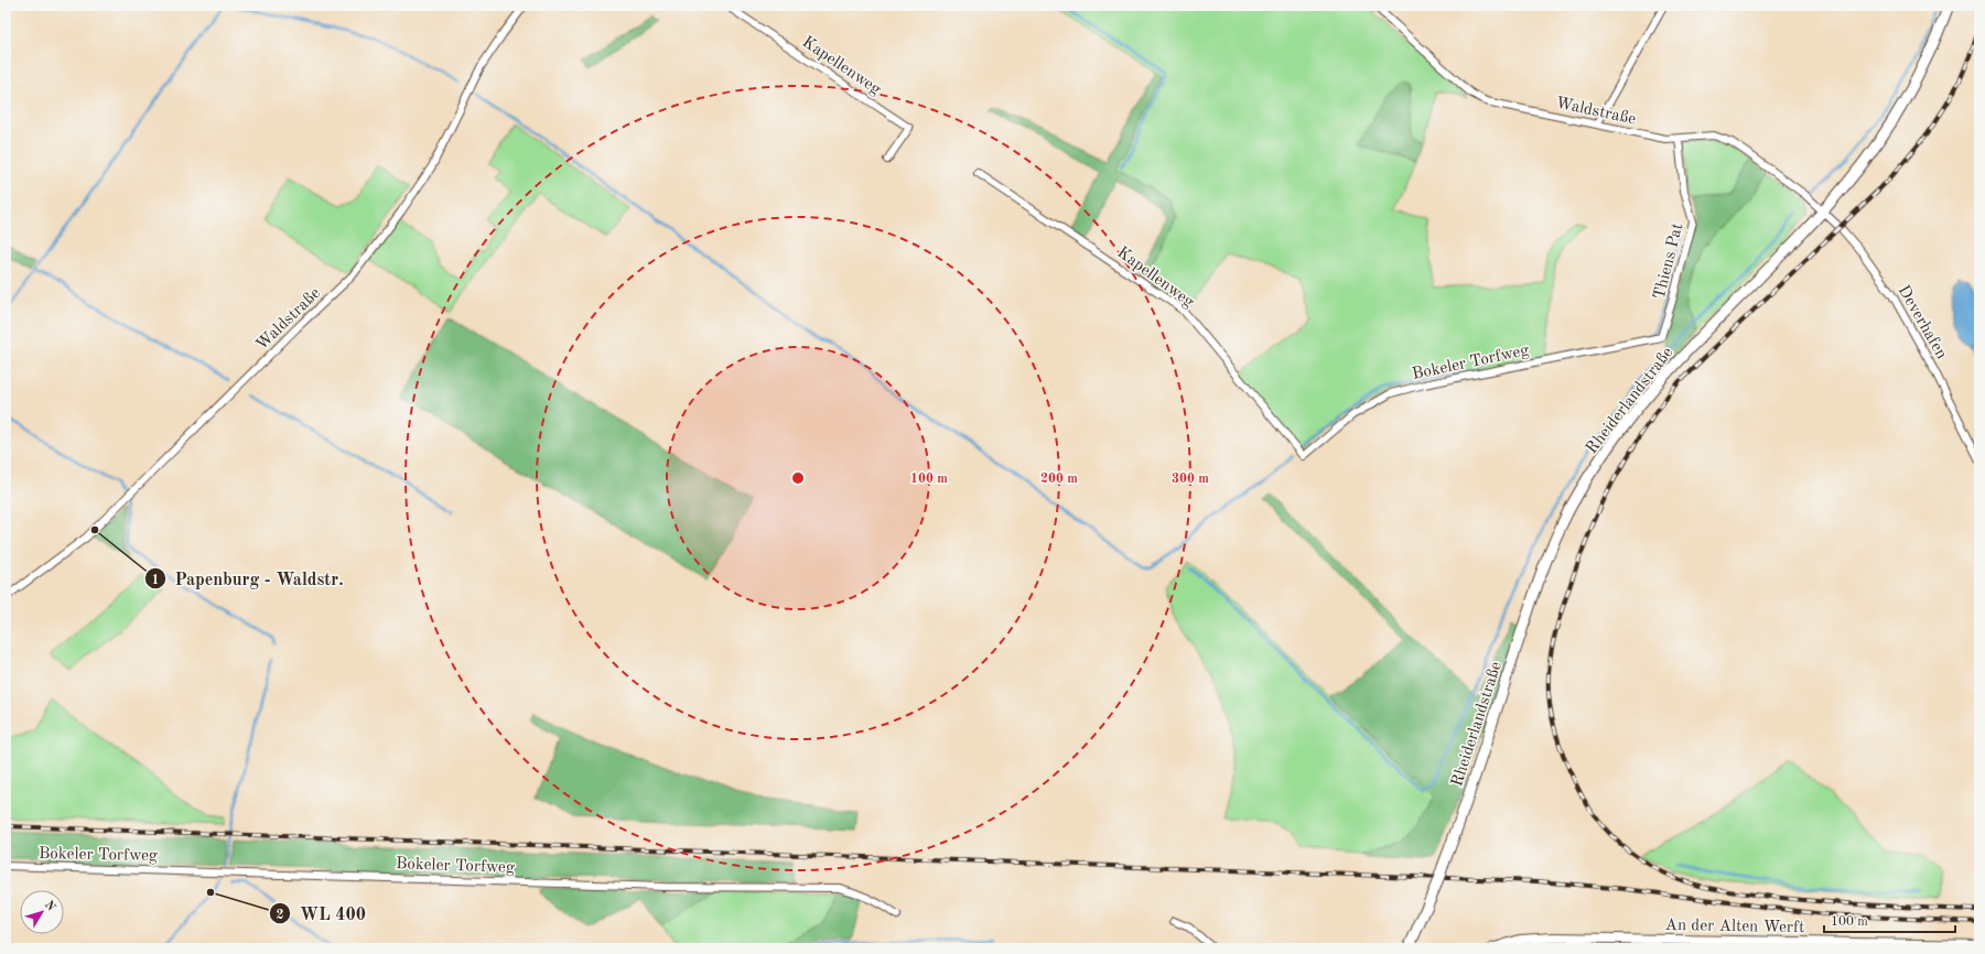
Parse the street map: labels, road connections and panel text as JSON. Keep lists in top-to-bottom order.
{
  "streets": {
    "main road": ["Rheiderlandstraße"],
    "street": [
      "Kapellenweg",
      "Waldstraße",
      "Thiens Pat",
      "Deverhafen",
      "Bokeler Torfweg",
      "An der Alten Werft"
    ]
  },
  "crossings": [
    ["Kapellenweg", "Bokeler Torfweg"],
    ["Waldstraße", "Thiens Pat"],
    ["Waldstraße", "Deverhafen"],
    ["Waldstraße", "Rheiderlandstraße"],
    ["Thiens Pat", "Bokeler Torfweg"],
    ["Deverhafen", "Rheiderlandstraße"]
  ],
  "places": ["Papenburg - Waldstr.", "WL 400"],
  "scale_bar": "100 m",
  "north": "top right",
  "rings": ["100 m", "200 m", "300 m"]
}
